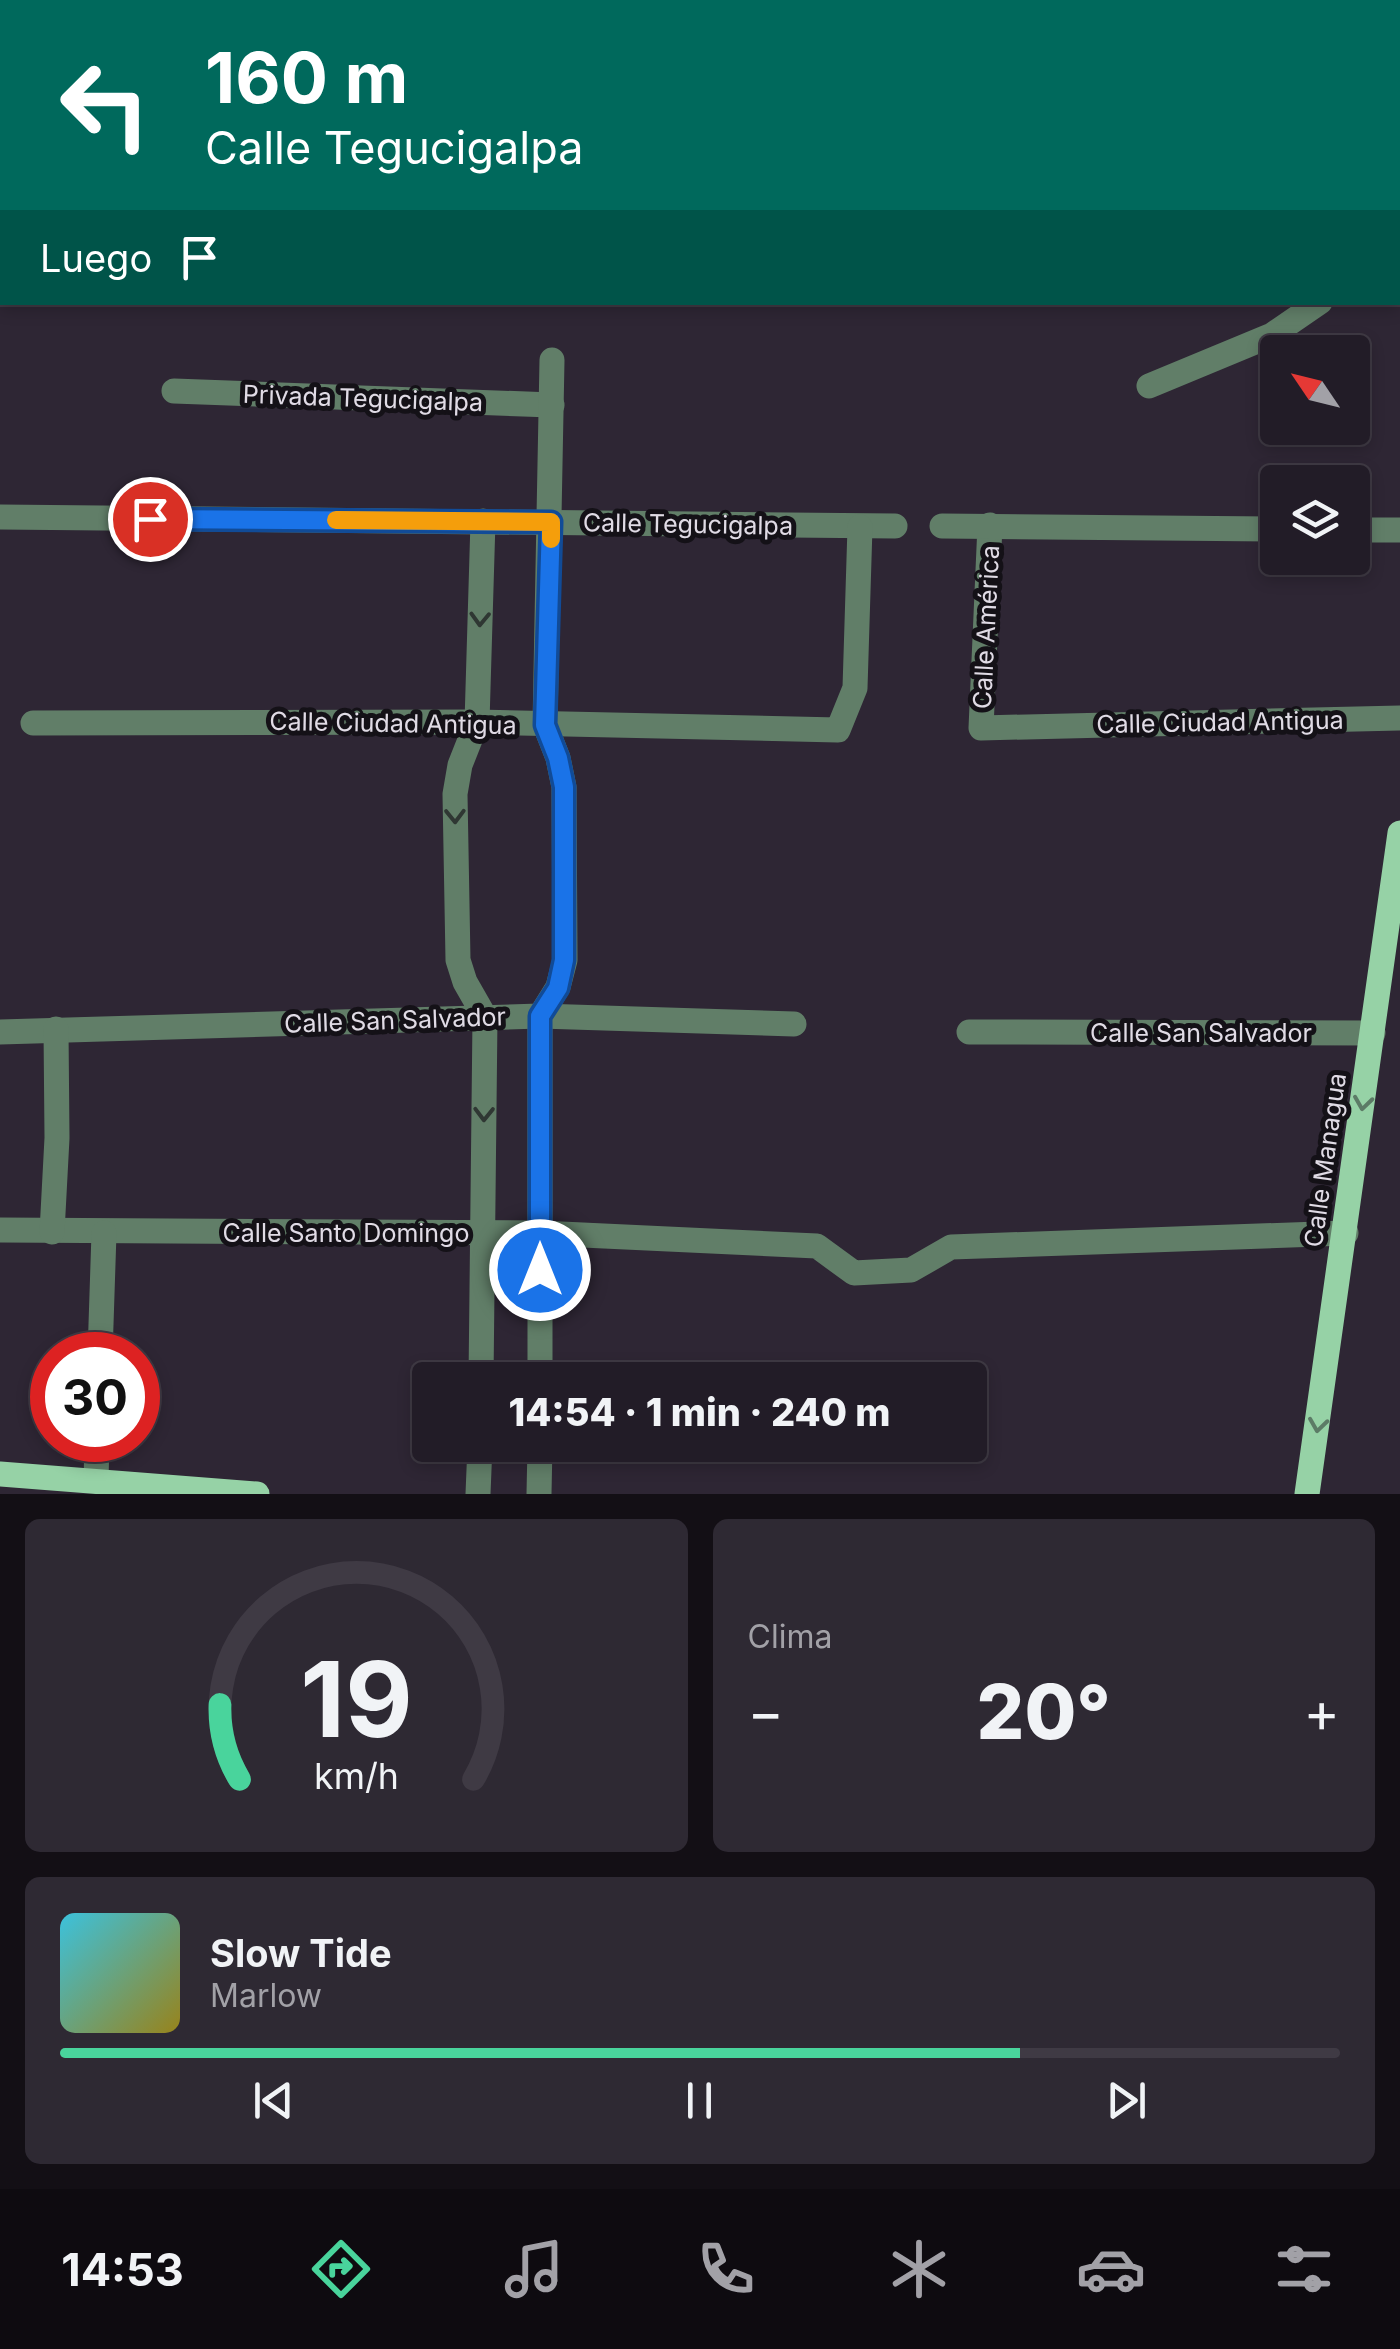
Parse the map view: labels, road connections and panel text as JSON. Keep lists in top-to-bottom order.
{
  "streets": {
    "main road": ["Calle Managua"],
    "street": [
      "Privada Tegucigalpa",
      "Calle Tegucigalpa",
      "Calle América",
      "Calle Ciudad Antigua",
      "Calle San Salvador",
      "Calle Santo Domingo"
    ]
  },
  "crossings": [
    ["Calle Tegucigalpa", "Calle Ciudad Antigua"],
    ["Calle América", "Calle Ciudad Antigua"],
    ["Calle San Salvador", "Calle Managua"],
    ["Calle Managua", "Calle Santo Domingo"]
  ],
  "one_way": ["Calle Managua"],
  "north": "top left",
  "page": {
    "turn": ["160 m", "Calle Tegucigalpa"],
    "then": "Luego",
    "limit": "30",
    "trip": "14:54 · 1 min · 240 m",
    "tile": "Clima",
    "heat": ["−", "20°", "+"],
    "song": ["Slow Tide", "Marlow"],
    "tabs": "14:53",
    "gauge": ["19", "km/h"]
  }
}
